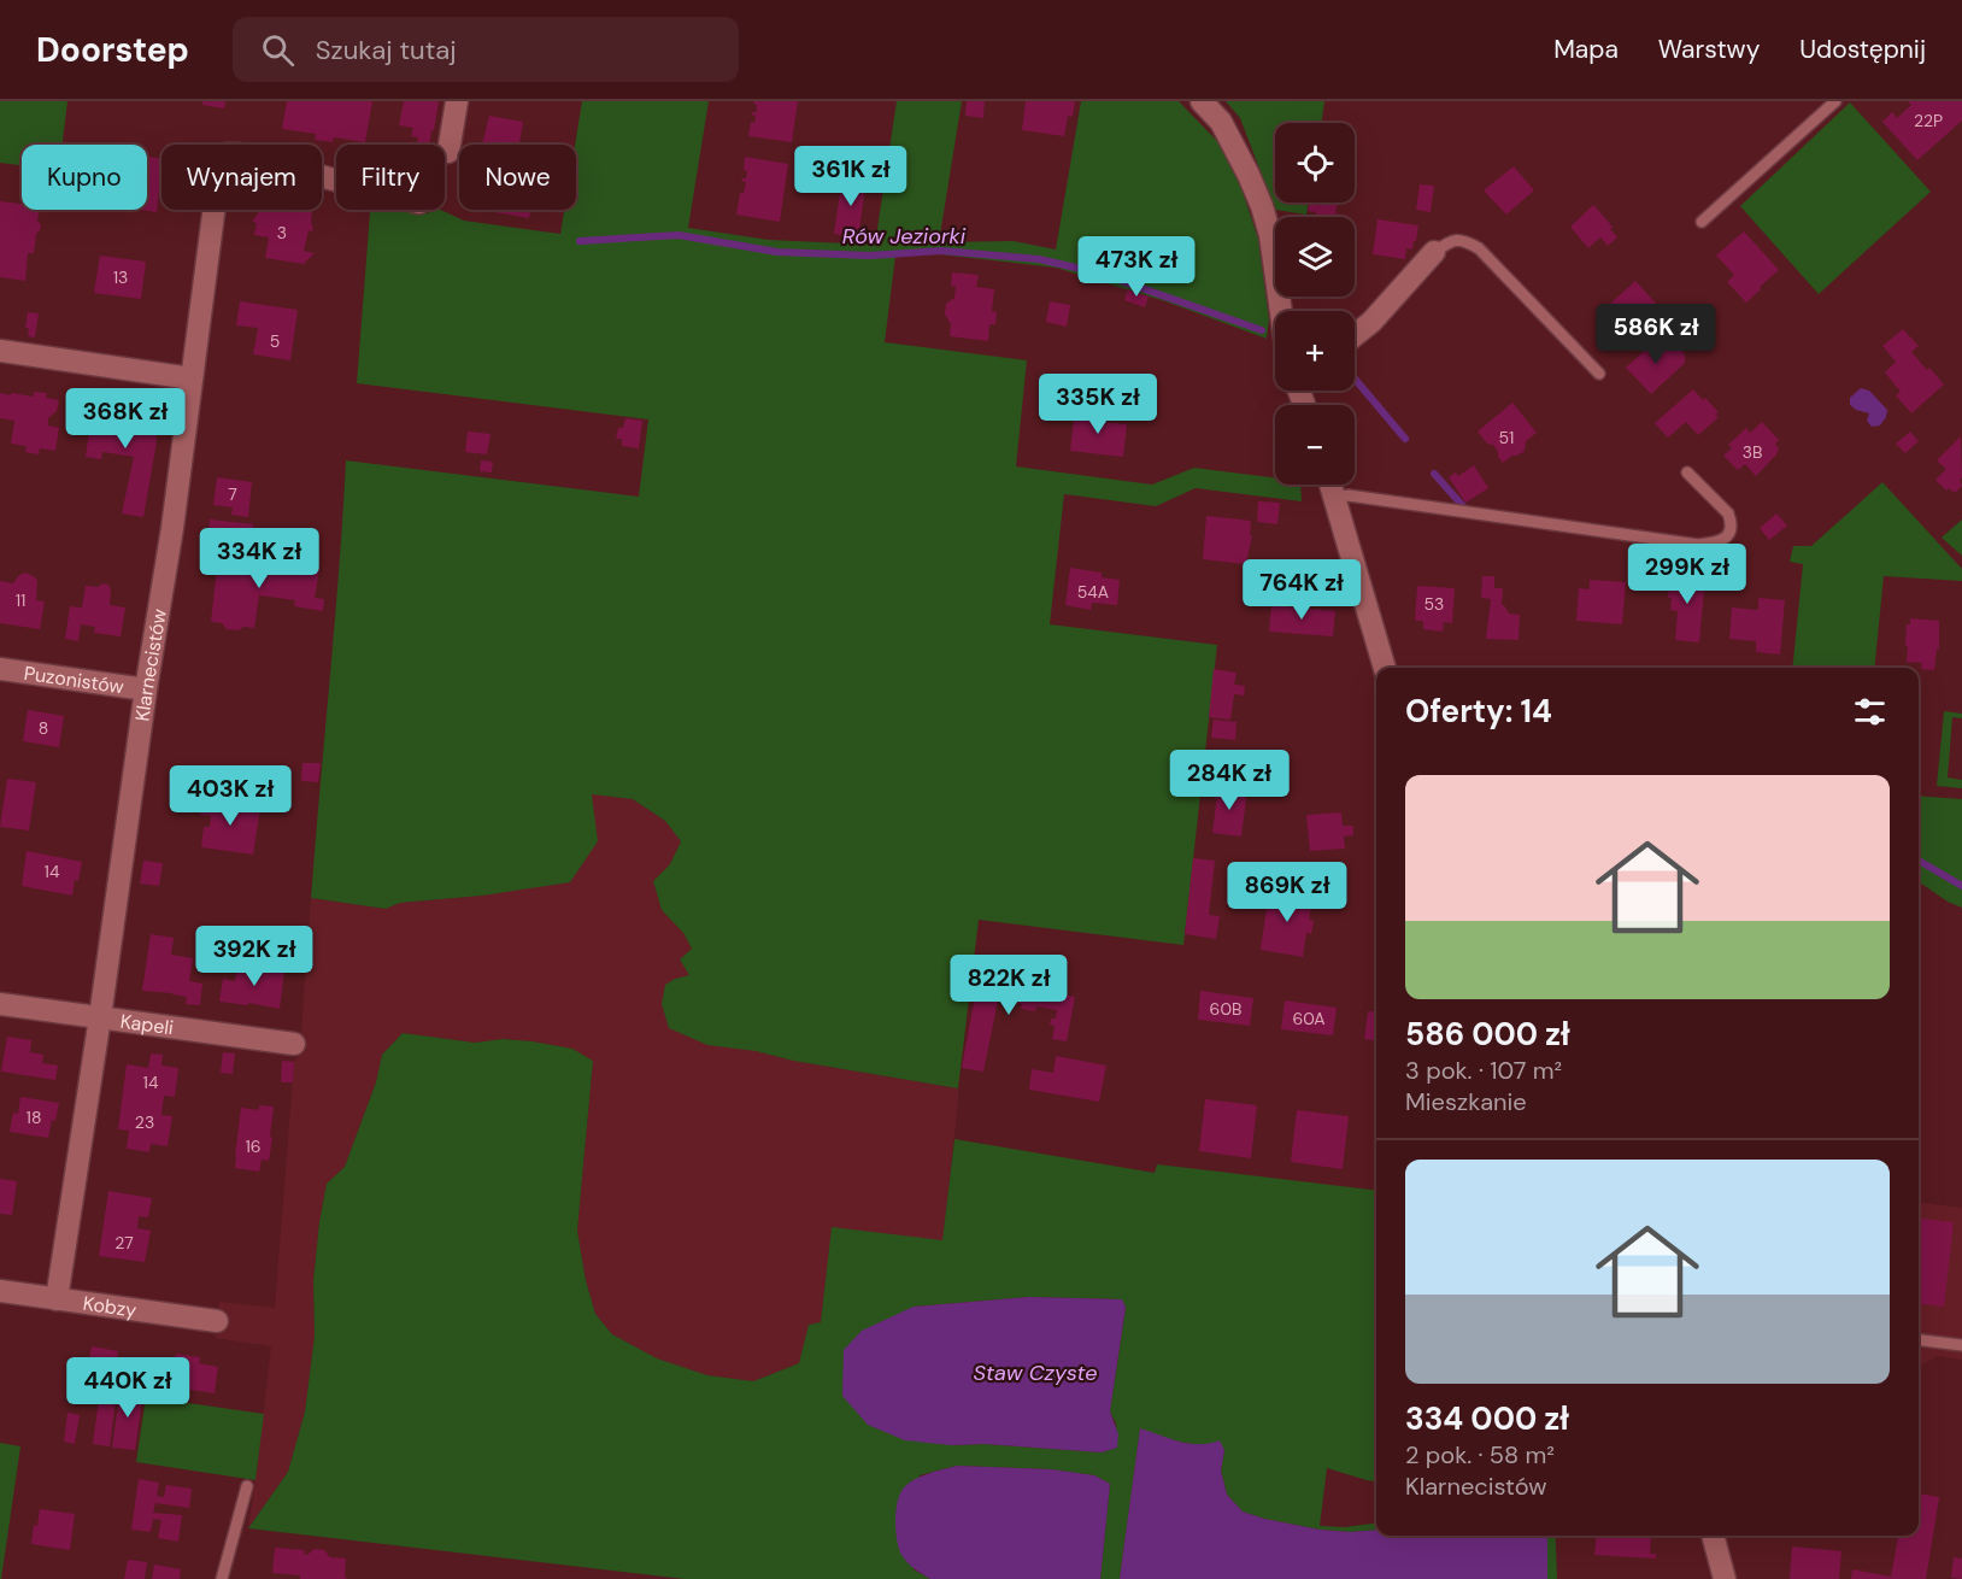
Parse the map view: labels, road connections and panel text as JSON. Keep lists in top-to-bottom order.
{
  "streets": {
    "street": [
      "Klarnecistów",
      "Puzonistów",
      "Kapeli",
      "Kobzy"
    ]
  },
  "crossings": [
    ["Klarnecistów", "Puzonistów"],
    ["Klarnecistów", "Kapeli"],
    ["Klarnecistów", "Kobzy"]
  ],
  "water": ["Rów Jeziorki", "Staw Czyste"],
  "house_numbers": [
    "22P",
    "3",
    "13",
    "5",
    "51",
    "3B",
    "7",
    "54A",
    "11",
    "53",
    "8",
    "14",
    "60B",
    "60A",
    "14",
    "18",
    "23",
    "16",
    "27"
  ],
  "page": {
    "header": "Doorstep",
    "search": "Szukaj tutaj",
    "nav": ["Mapa", "Warstwy", "Udostępnij"],
    "map_buttons": ["+", "−"],
    "chip": [
      "Kupno",
      "Wynajem",
      "Filtry",
      "Nowe"
    ],
    "price": [
      "361K zł",
      "473K zł",
      "586K zł",
      "335K zł",
      "368K zł",
      "334K zł",
      "299K zł",
      "764K zł",
      "284K zł",
      "403K zł",
      "869K zł",
      "392K zł",
      "822K zł",
      "440K zł"
    ],
    "heading": "Oferty: 14",
    "list": [
      {
        "name": "586 000 zł",
        "note": "3 pok. · 107 m² · Mieszkanie"
      },
      {
        "name": "334 000 zł",
        "note": "2 pok. · 58 m² · Klarnecistów"
      }
    ]
  }
}
